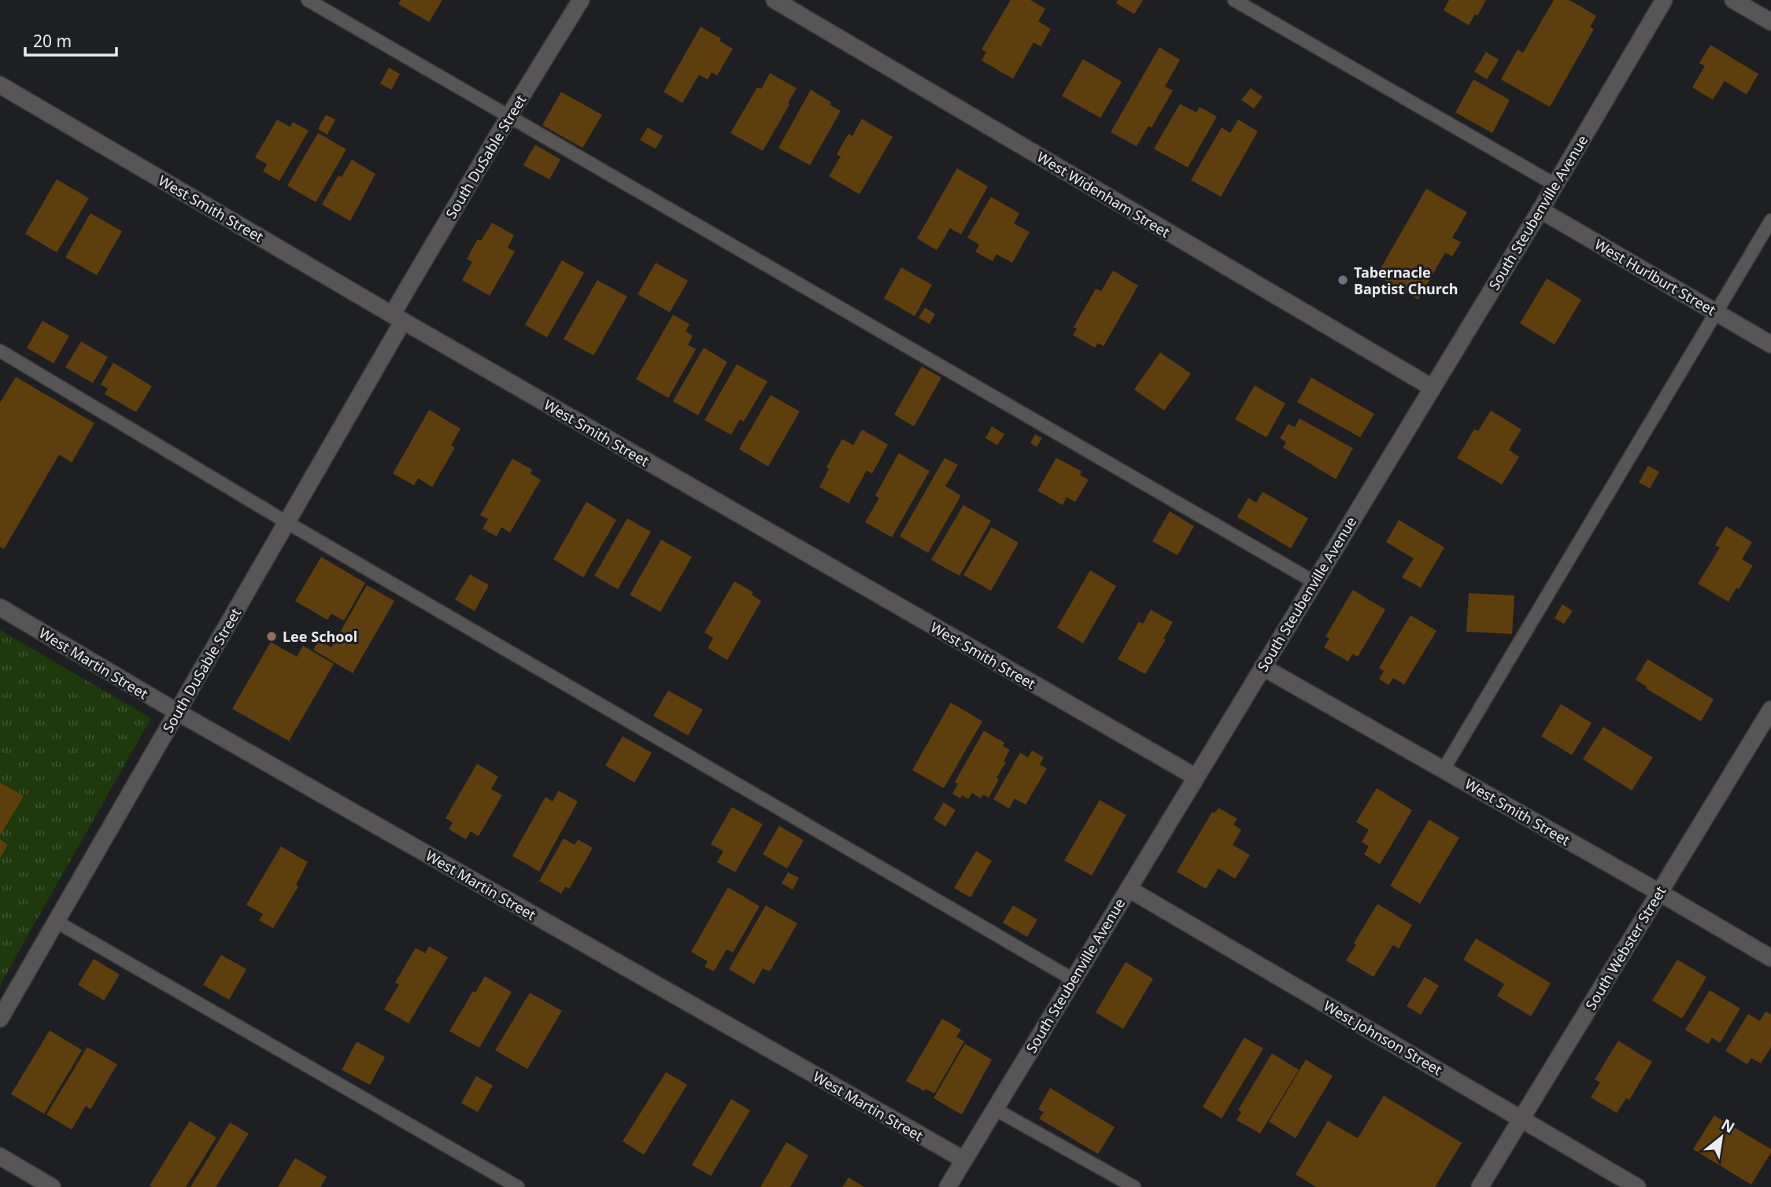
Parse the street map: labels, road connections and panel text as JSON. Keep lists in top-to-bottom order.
{
  "streets": {
    "street": [
      "South DuSable Street",
      "West Widenham Street",
      "West Smith Street",
      "South Steubenville Avenue",
      "West Hurlburt Street",
      "West Martin Street",
      "South Webster Street",
      "West Johnson Street"
    ]
  },
  "crossings": [
    ["South DuSable Street", "West Smith Street"],
    ["South DuSable Street", "West Martin Street"],
    ["West Widenham Street", "South Steubenville Avenue"],
    ["West Smith Street", "South Steubenville Avenue"],
    ["West Smith Street", "South Webster Street"],
    ["South Steubenville Avenue", "West Hurlburt Street"],
    ["South Steubenville Avenue", "West Martin Street"],
    ["South Steubenville Avenue", "West Johnson Street"],
    ["South Webster Street", "West Johnson Street"]
  ],
  "places": ["Tabernacle Baptist Church", "Lee School"],
  "scale_bar": "20 m",
  "north": "top right"
}
